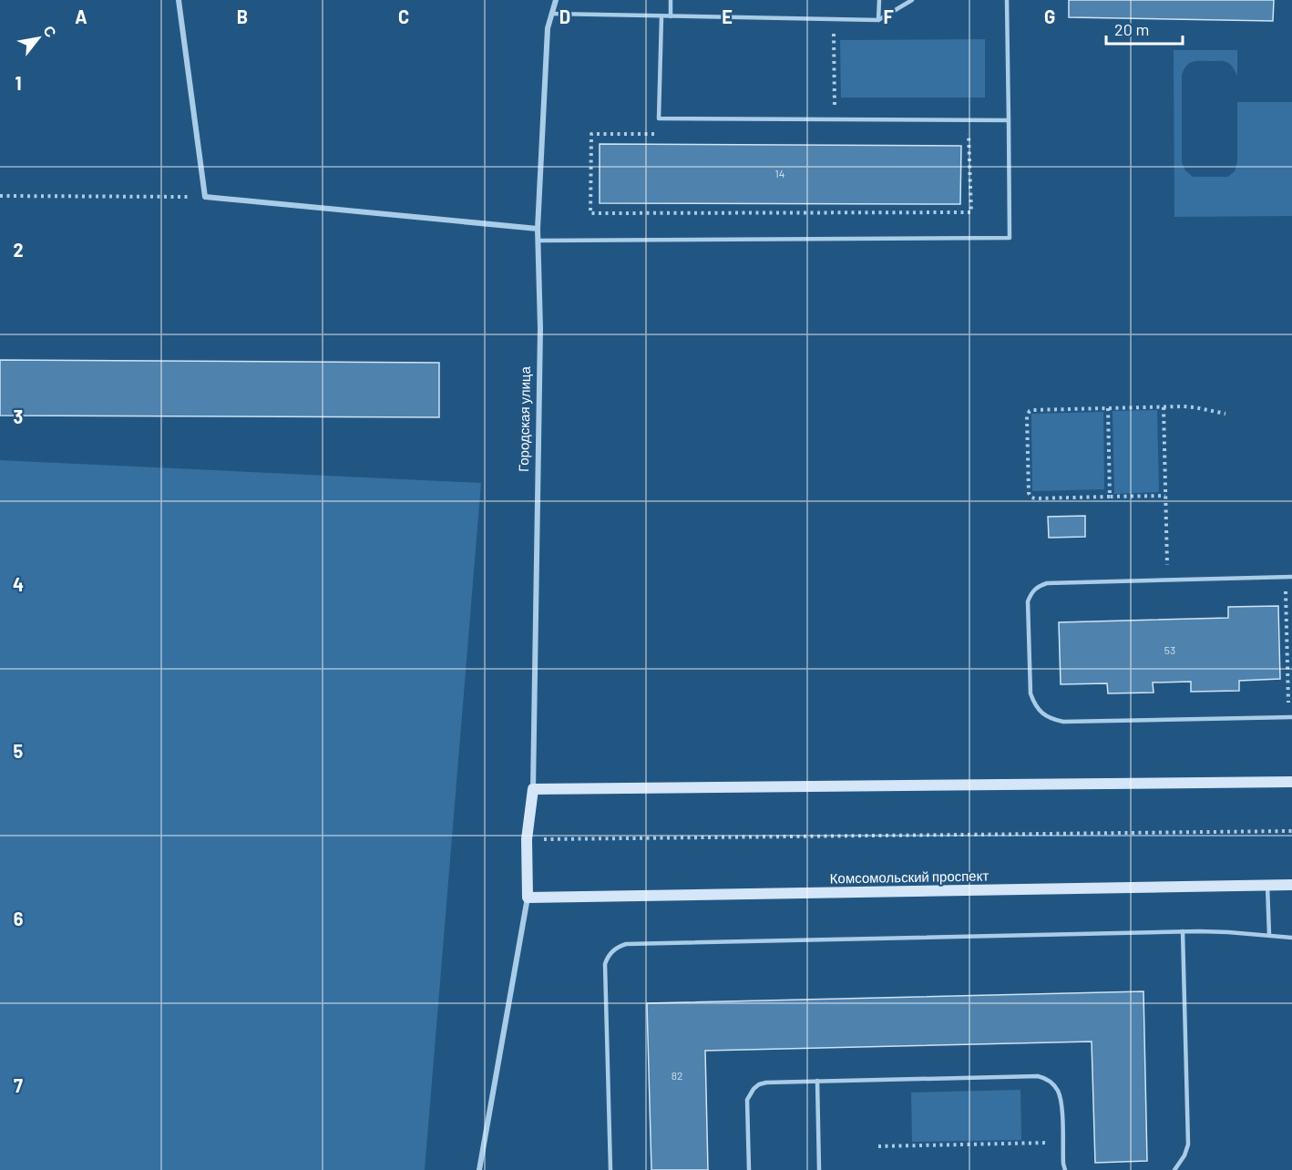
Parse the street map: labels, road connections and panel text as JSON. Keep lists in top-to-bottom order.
{
  "streets": {
    "main road": ["Городская улица", "Комсомольский проспект"]
  },
  "crossings": [
    ["Городская улица", "Комсомольский проспект"]
  ],
  "house_numbers": ["14", "53", "82"],
  "scale_bar": "20 m",
  "north": "top right",
  "grid": {
    "columns": [
      "A",
      "B",
      "C",
      "D",
      "E",
      "F",
      "G"
    ],
    "rows": [
      "1",
      "2",
      "3",
      "4",
      "5",
      "6",
      "7"
    ]
  }
}
